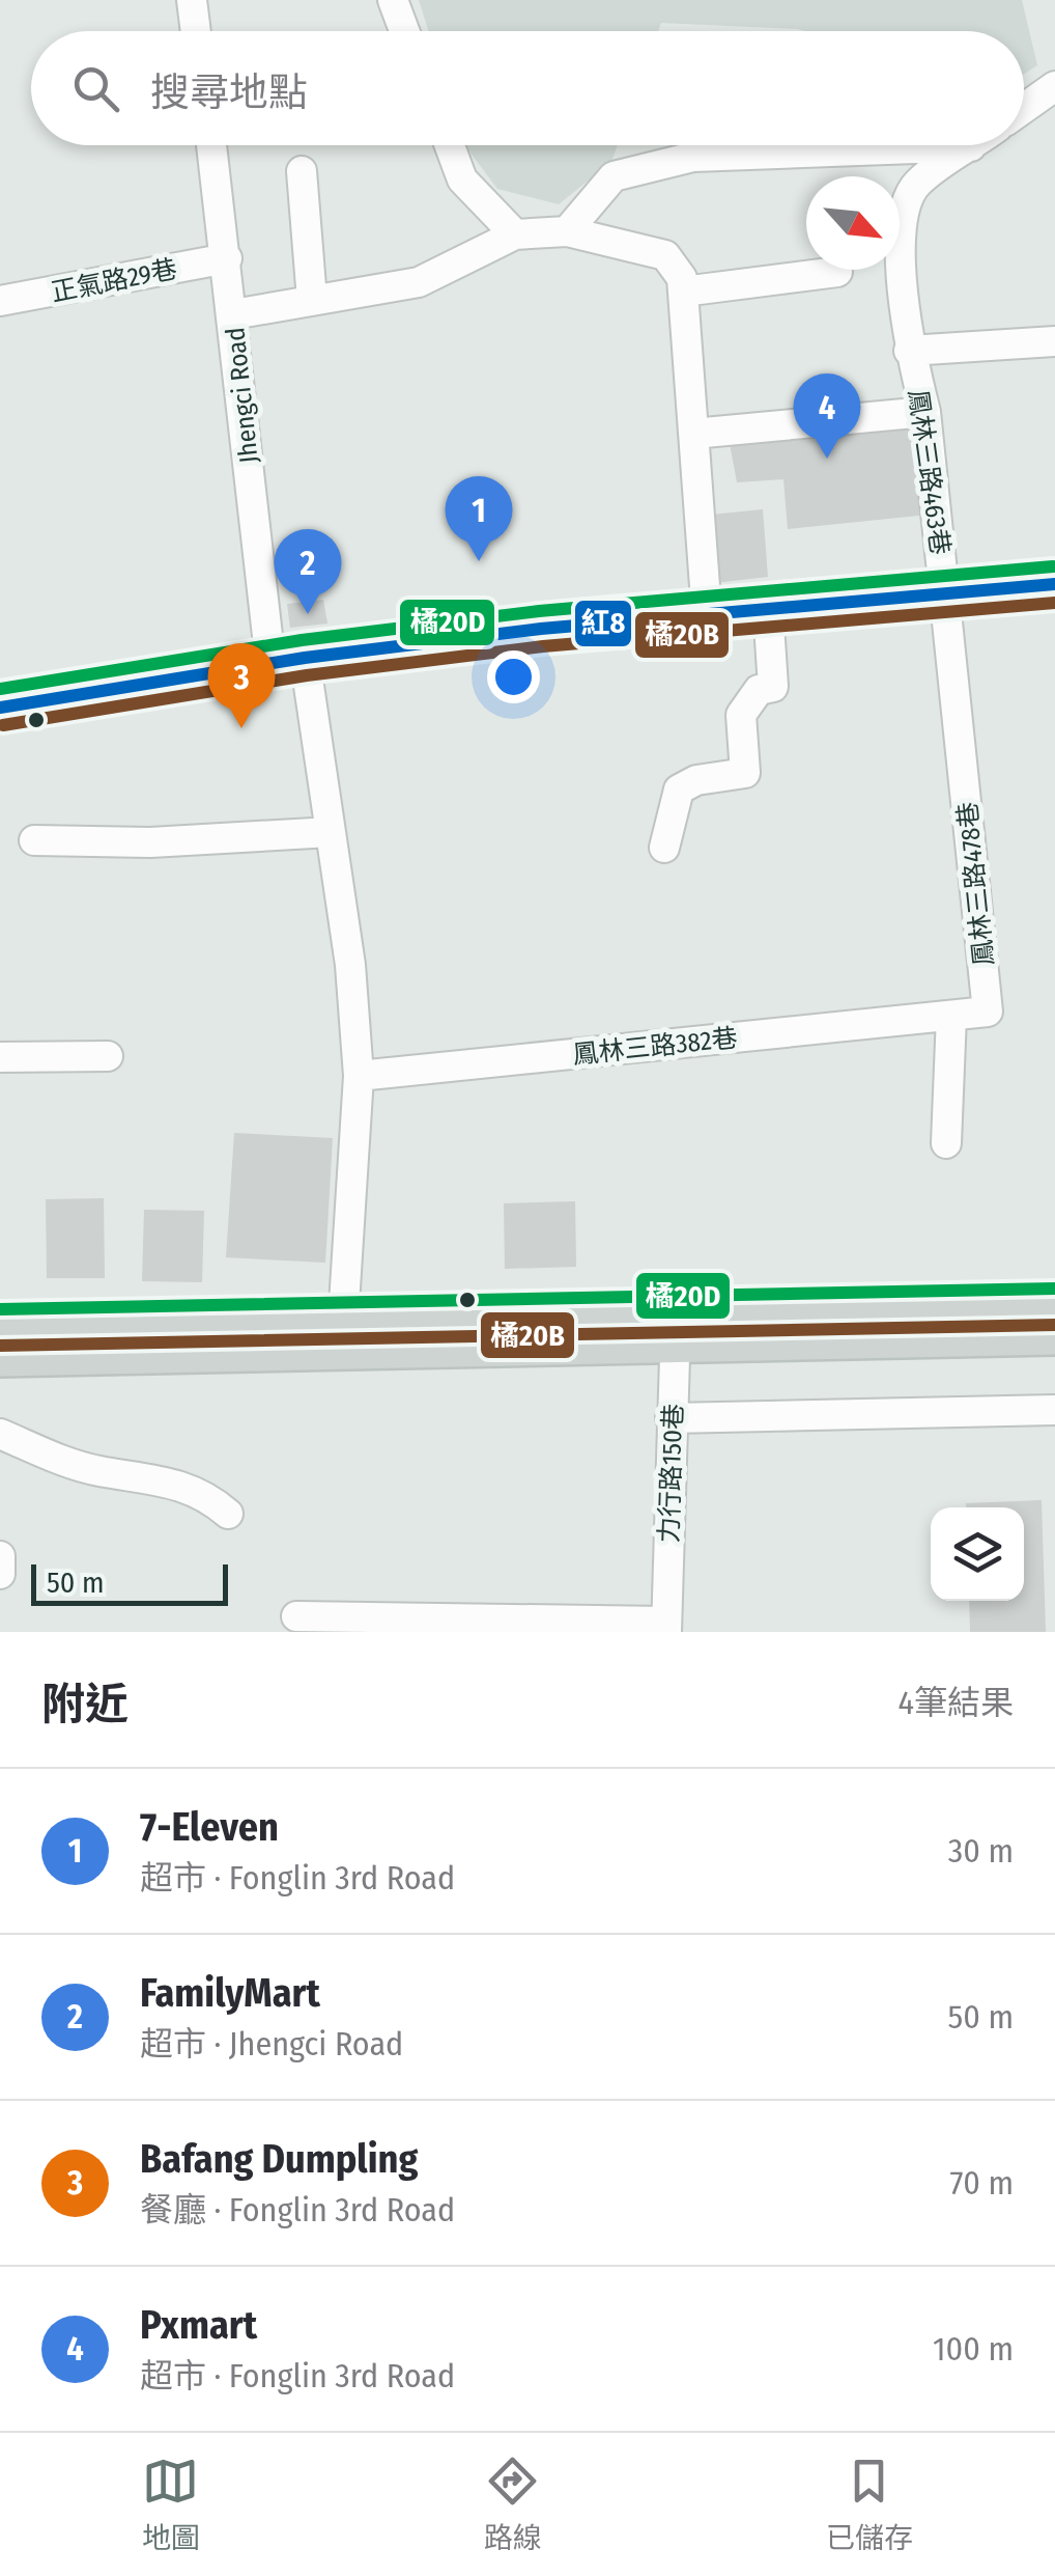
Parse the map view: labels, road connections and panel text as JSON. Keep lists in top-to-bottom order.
{
  "streets": {
    "street": [
      "正氣路29巷",
      "Jhengci Road",
      "鳳林三路463巷",
      "鳳林三路478巷",
      "鳳林三路382巷",
      "力行路150巷"
    ]
  },
  "crossings": [
    ["正氣路29巷", "Jhengci Road"],
    ["鳳林三路463巷", "鳳林三路478巷"],
    ["鳳林三路478巷", "鳳林三路382巷"]
  ],
  "lines": ["transit line 橘20D", "transit line 紅8", "transit line 橘20B"],
  "scale_bar": "50 m",
  "north": "bottom right",
  "page": {
    "search": "搜尋地點",
    "pins": [
      "4",
      "1",
      "2",
      "3"
    ],
    "scale": "50 m",
    "heading": ["附近", "4筆結果"],
    "list": [
      {
        "mark": "1",
        "name": "7-Eleven",
        "note": "超市 · Fonglin 3rd Road",
        "value": "30 m"
      },
      {
        "mark": "2",
        "name": "FamilyMart",
        "note": "超市 · Jhengci Road",
        "value": "50 m"
      },
      {
        "mark": "3",
        "name": "Bafang Dumpling",
        "note": "餐廳 · Fonglin 3rd Road",
        "value": "70 m"
      },
      {
        "mark": "4",
        "name": "Pxmart",
        "note": "超市 · Fonglin 3rd Road",
        "value": "100 m"
      }
    ],
    "nav": ["地圖", "路線", "已儲存"]
  }
}
